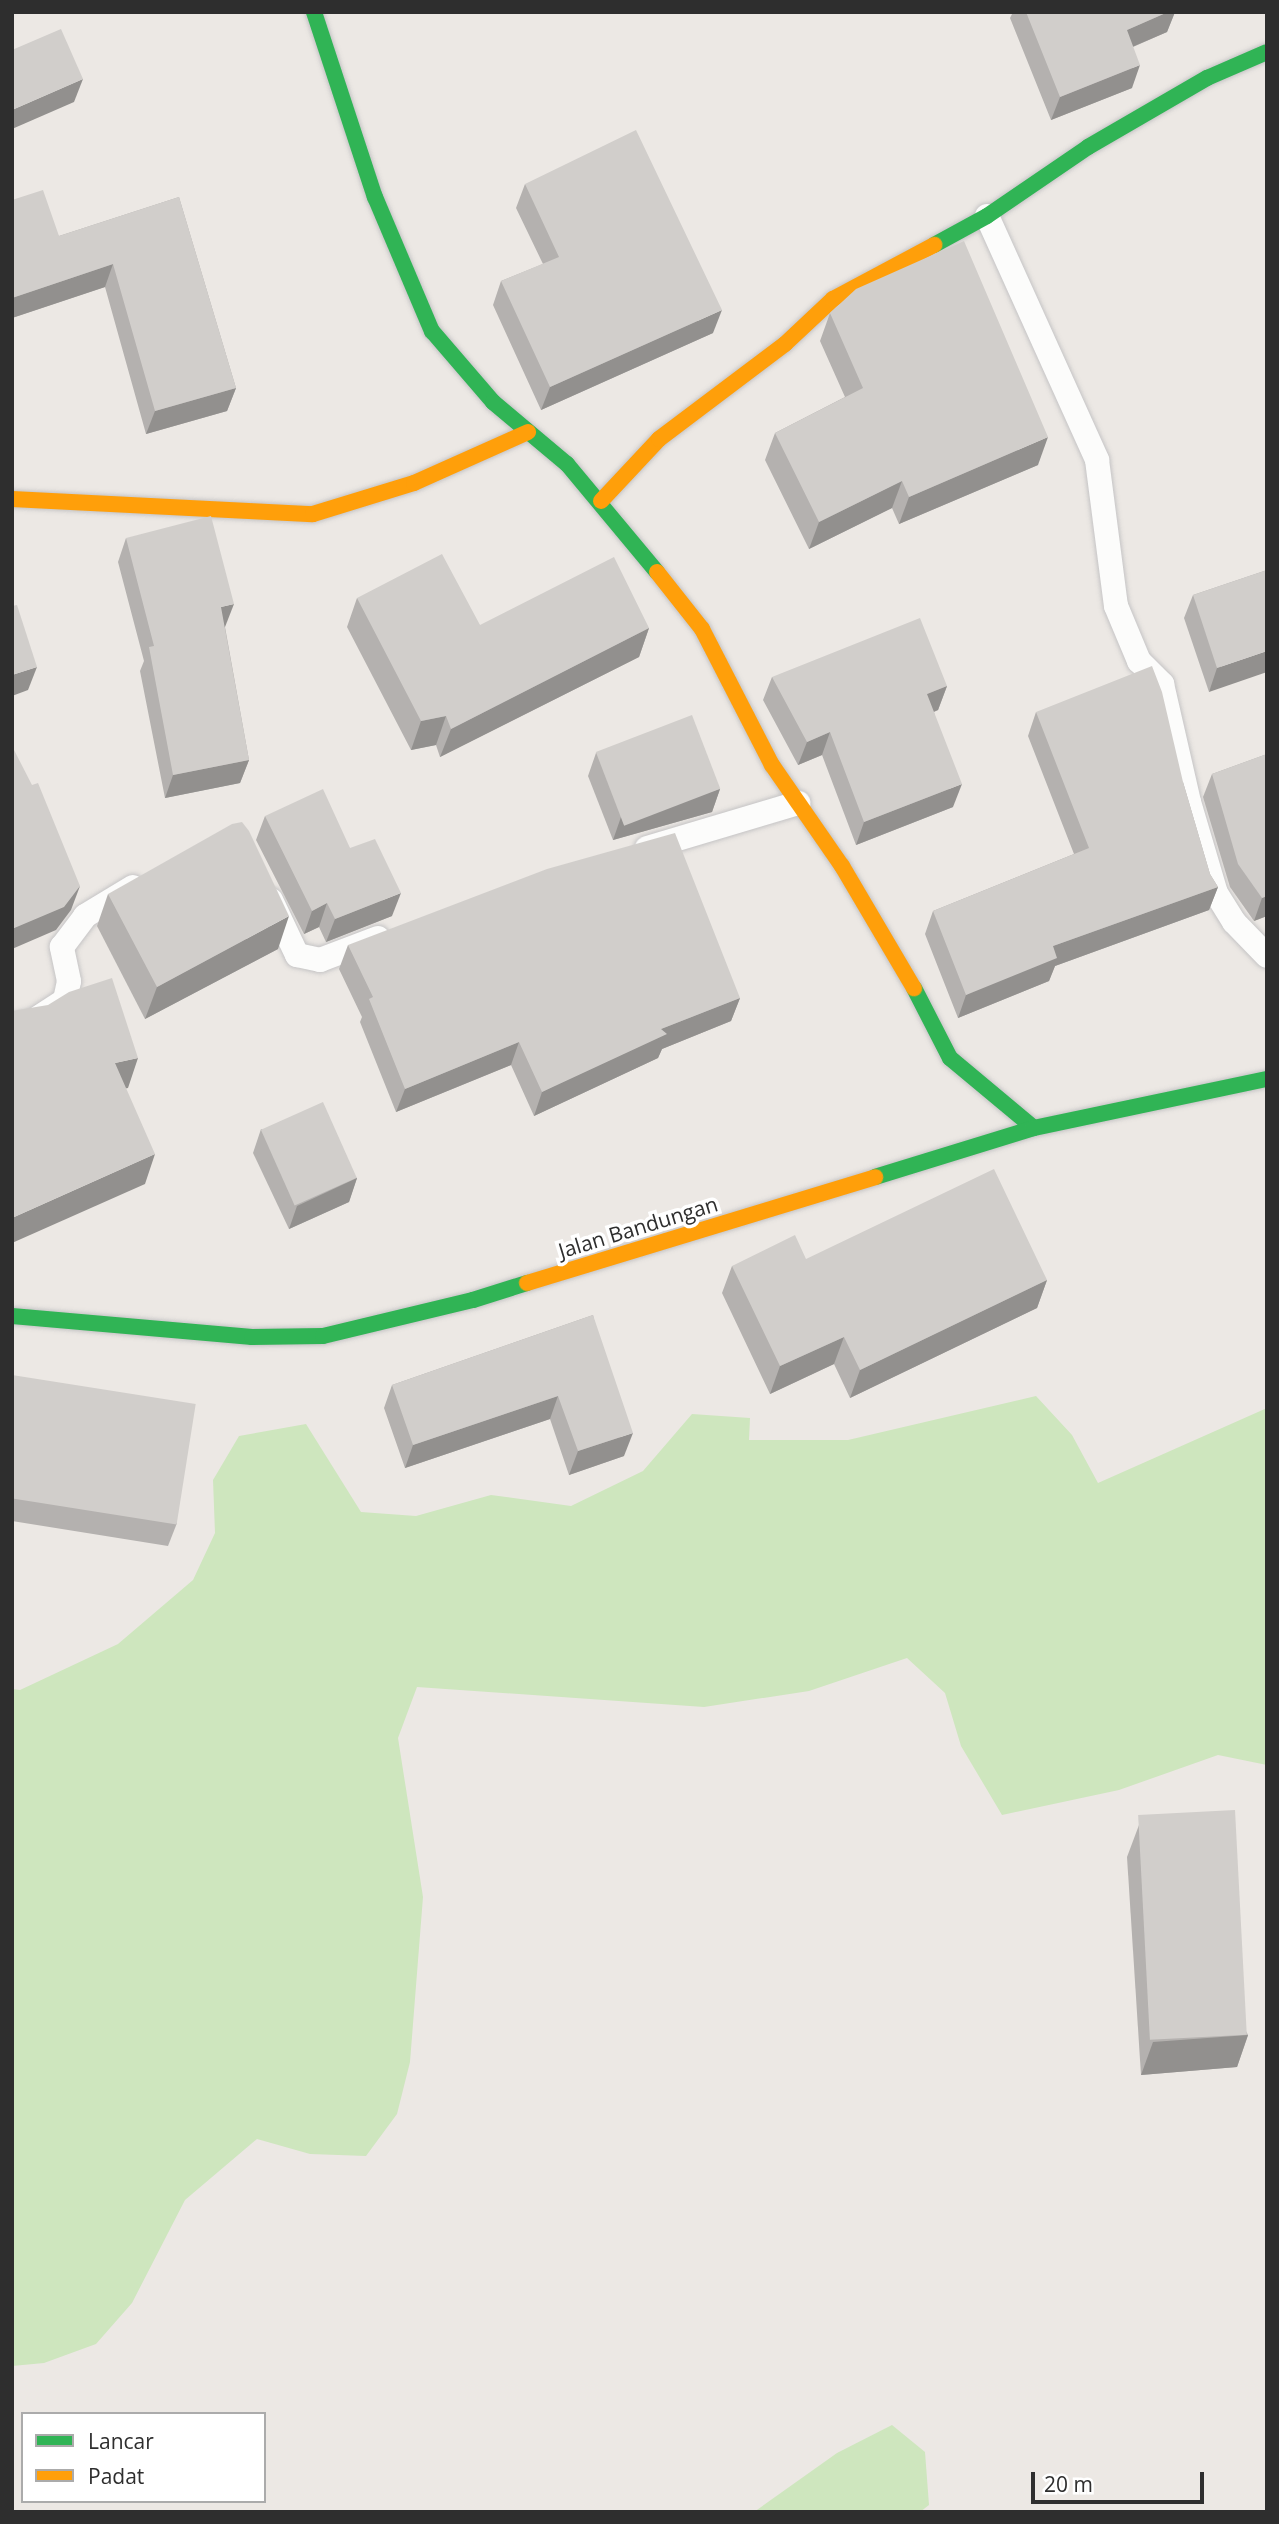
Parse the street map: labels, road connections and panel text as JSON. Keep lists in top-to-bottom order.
{
  "streets": {
    "street": ["Jalan Bandungan"]
  },
  "legend": ["Lancar", "Padat"],
  "scale_bar": "20 m"
}
